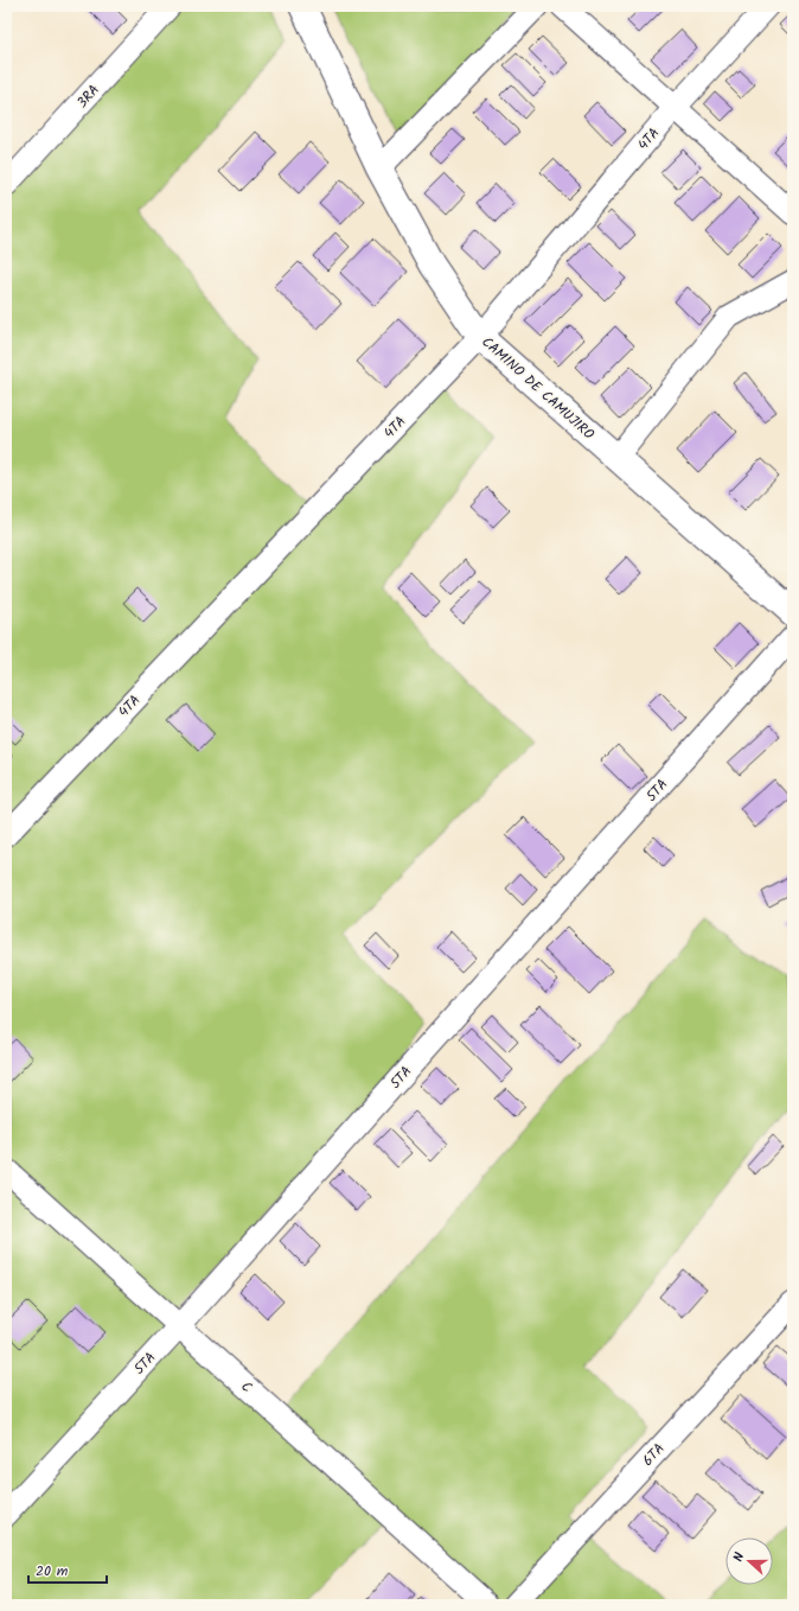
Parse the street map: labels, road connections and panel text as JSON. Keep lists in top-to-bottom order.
{
  "streets": {
    "street": [
      "3RA",
      "4TA",
      "CAMINO DE CAMUJIRO",
      "5TA",
      "C",
      "6TA"
    ]
  },
  "crossings": [
    ["4TA", "CAMINO DE CAMUJIRO"],
    ["5TA", "C"]
  ],
  "scale_bar": "20 m",
  "north": "left"
}
